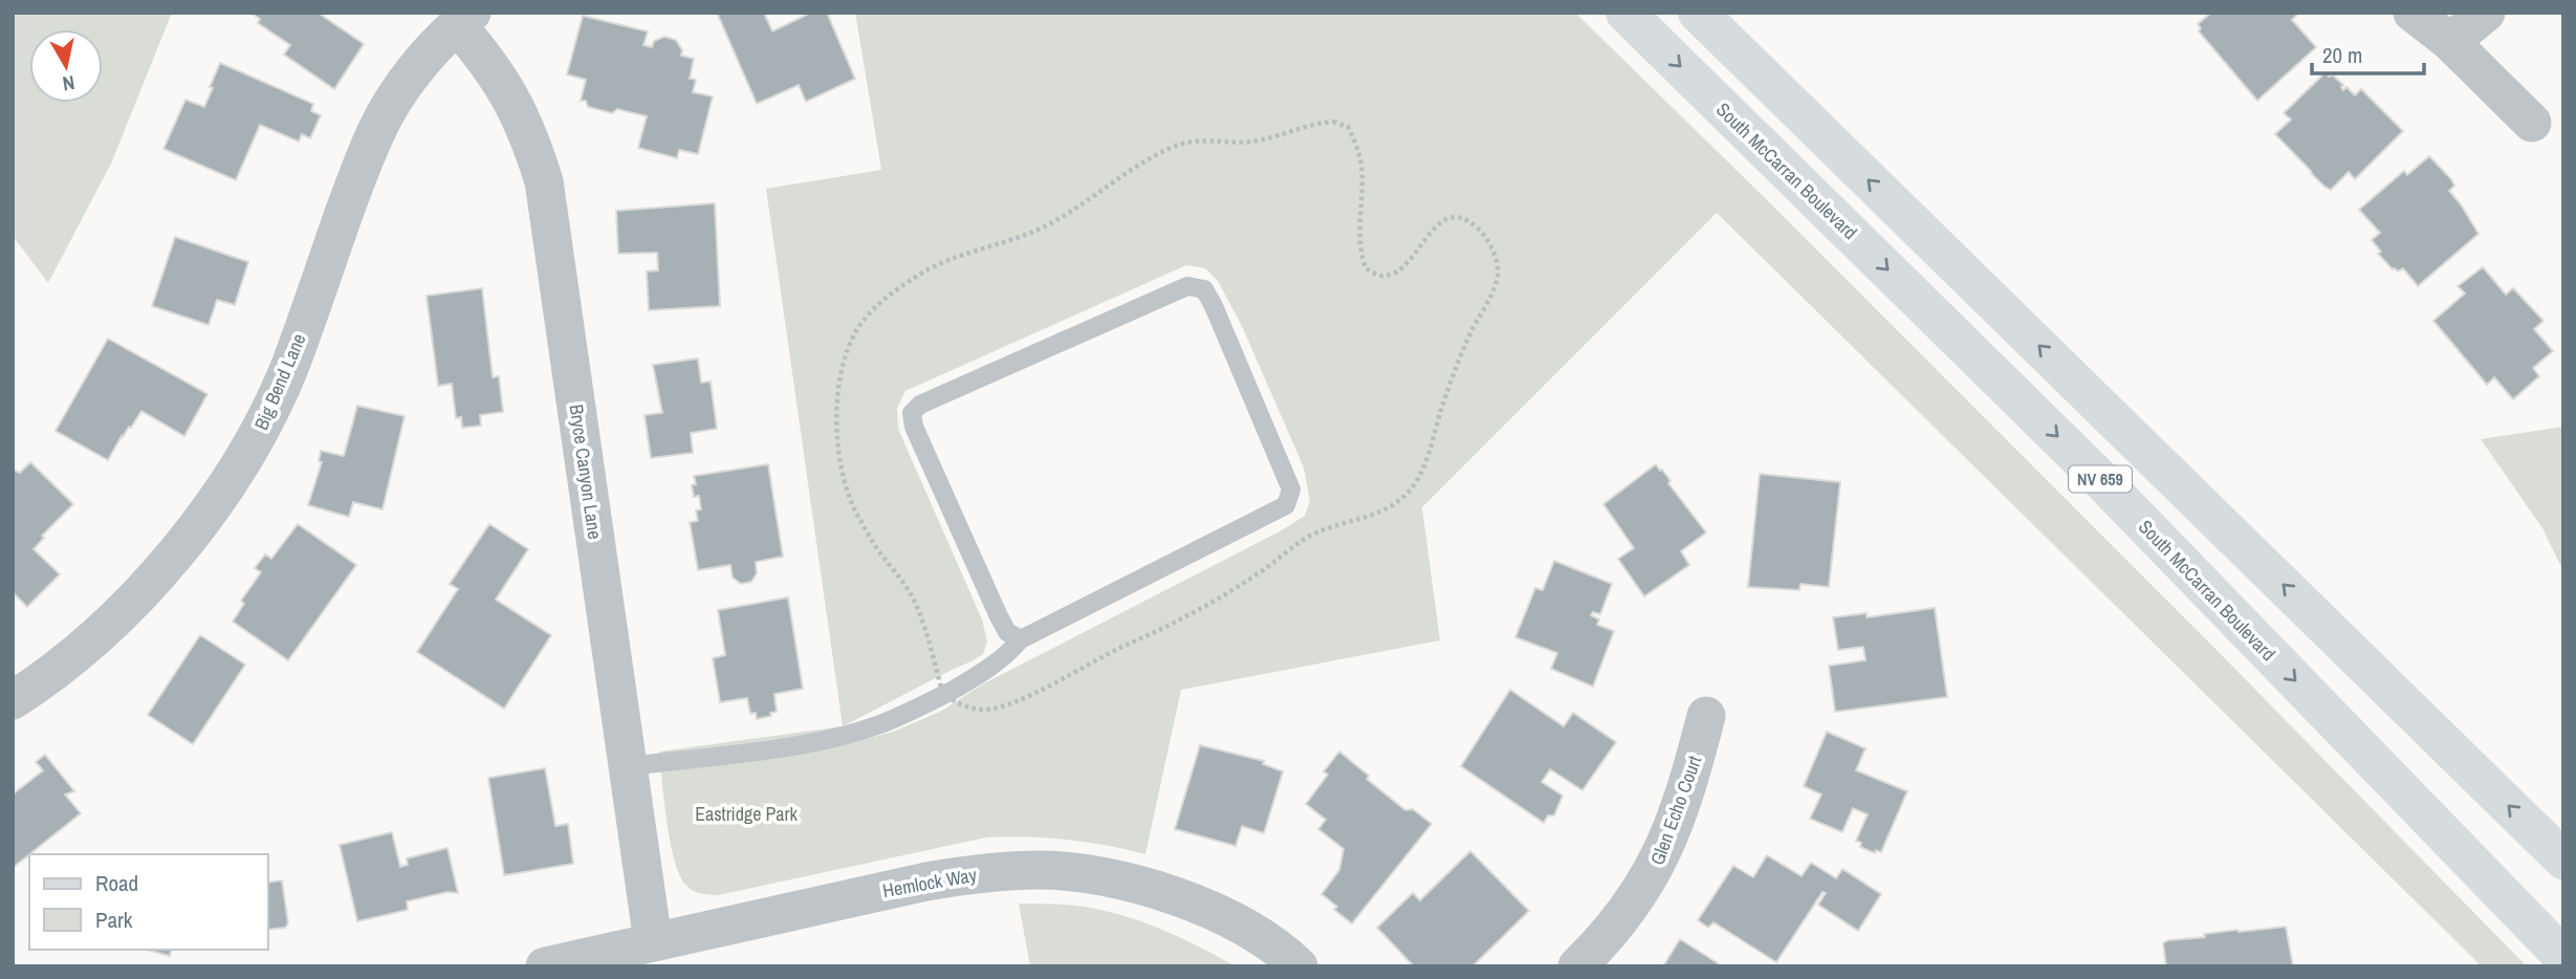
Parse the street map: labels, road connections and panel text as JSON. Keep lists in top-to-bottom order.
{
  "streets": {
    "main road": ["South McCarran Boulevard", "NV 659"],
    "street": [
      "Big Bend Lane",
      "Bryce Canyon Lane",
      "Glen Echo Court",
      "Hemlock Way"
    ]
  },
  "crossings": [
    ["Big Bend Lane", "Bryce Canyon Lane"],
    ["Bryce Canyon Lane", "Hemlock Way"]
  ],
  "parks": ["Eastridge Park"],
  "legend": ["Road", "Park"],
  "scale_bar": "20 m",
  "north": "bottom"
}
